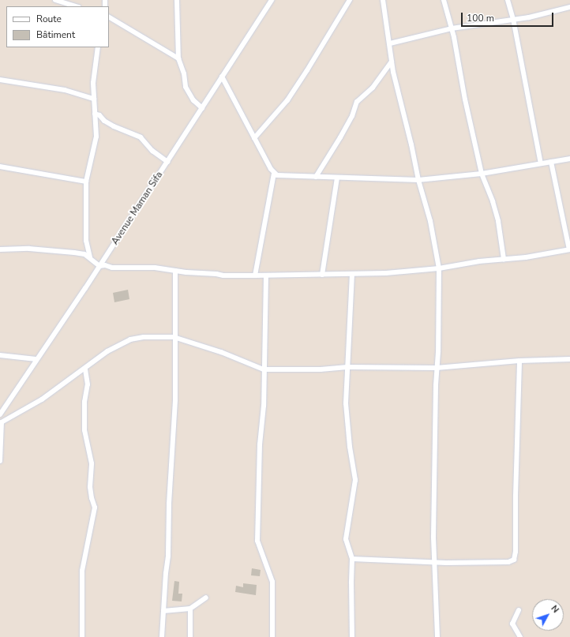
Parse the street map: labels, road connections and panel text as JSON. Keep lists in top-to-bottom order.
{
  "streets": {
    "street": ["Avenue Maman Sifa"]
  },
  "legend": ["Route", "Bâtiment"],
  "scale_bar": "100 m",
  "north": "top right"
}
